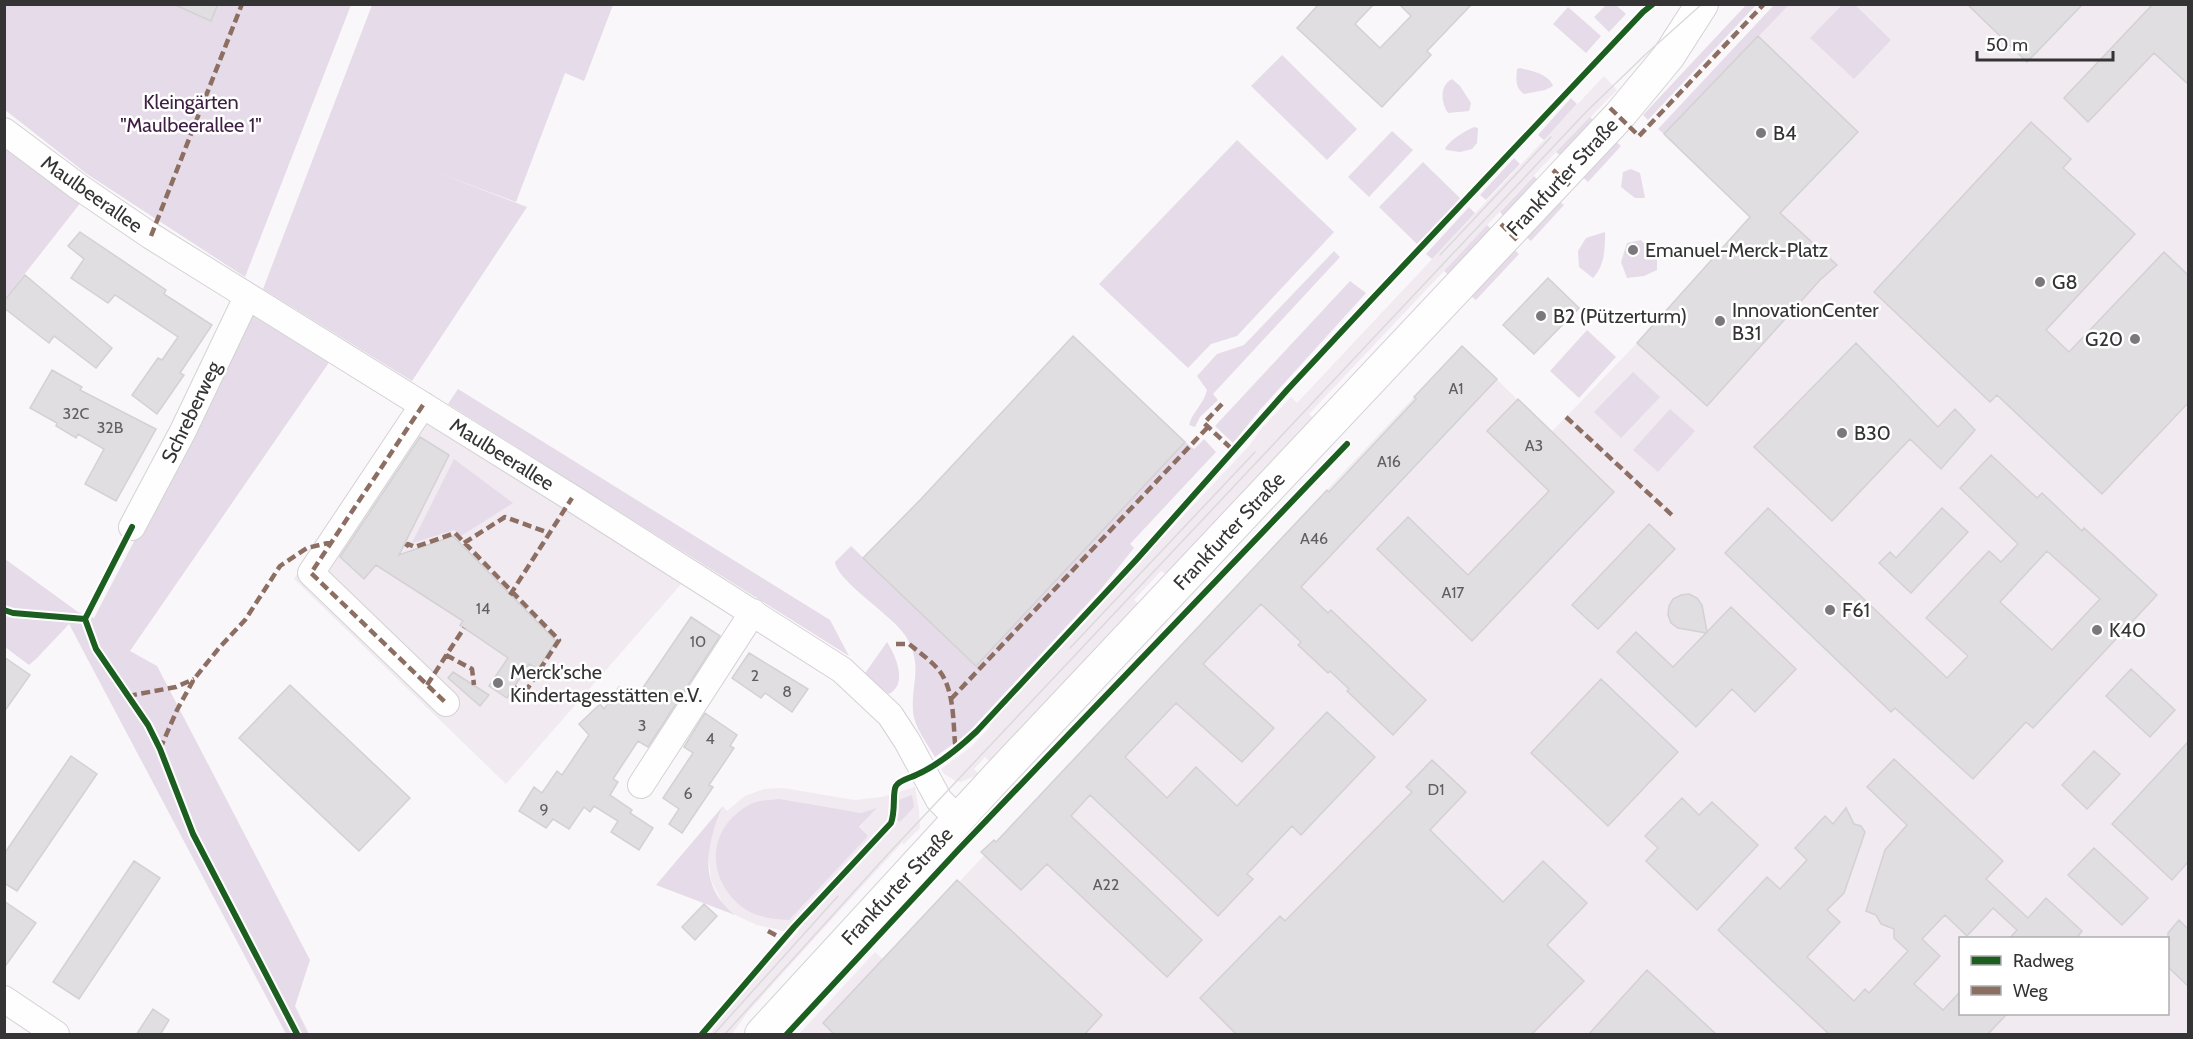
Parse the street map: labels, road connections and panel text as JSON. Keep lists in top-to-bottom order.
{
  "streets": {
    "main road": ["Frankfurter Straße"],
    "street": ["Maulbeerallee", "Schreberweg"]
  },
  "crossings": [
    ["Frankfurter Straße", "Maulbeerallee"],
    ["Maulbeerallee", "Schreberweg"]
  ],
  "parks": ["Kleingärten \"Maulbeerallee 1\""],
  "places": [
    "B4",
    "Emanuel-Merck-Platz",
    "G8",
    "B2 (Pützerturm)",
    "InnovationCenter B31",
    "G20",
    "B30",
    "F61",
    "K40",
    "Merck'sche Kindertagesstätten e.V."
  ],
  "house_numbers": [
    "A1",
    "32C",
    "32B",
    "A3",
    "A16",
    "A46",
    "A17",
    "14",
    "10",
    "2",
    "8",
    "3",
    "4",
    "D1",
    "6",
    "9",
    "A22"
  ],
  "legend": ["Radweg", "Weg"],
  "scale_bar": "50 m"
}
